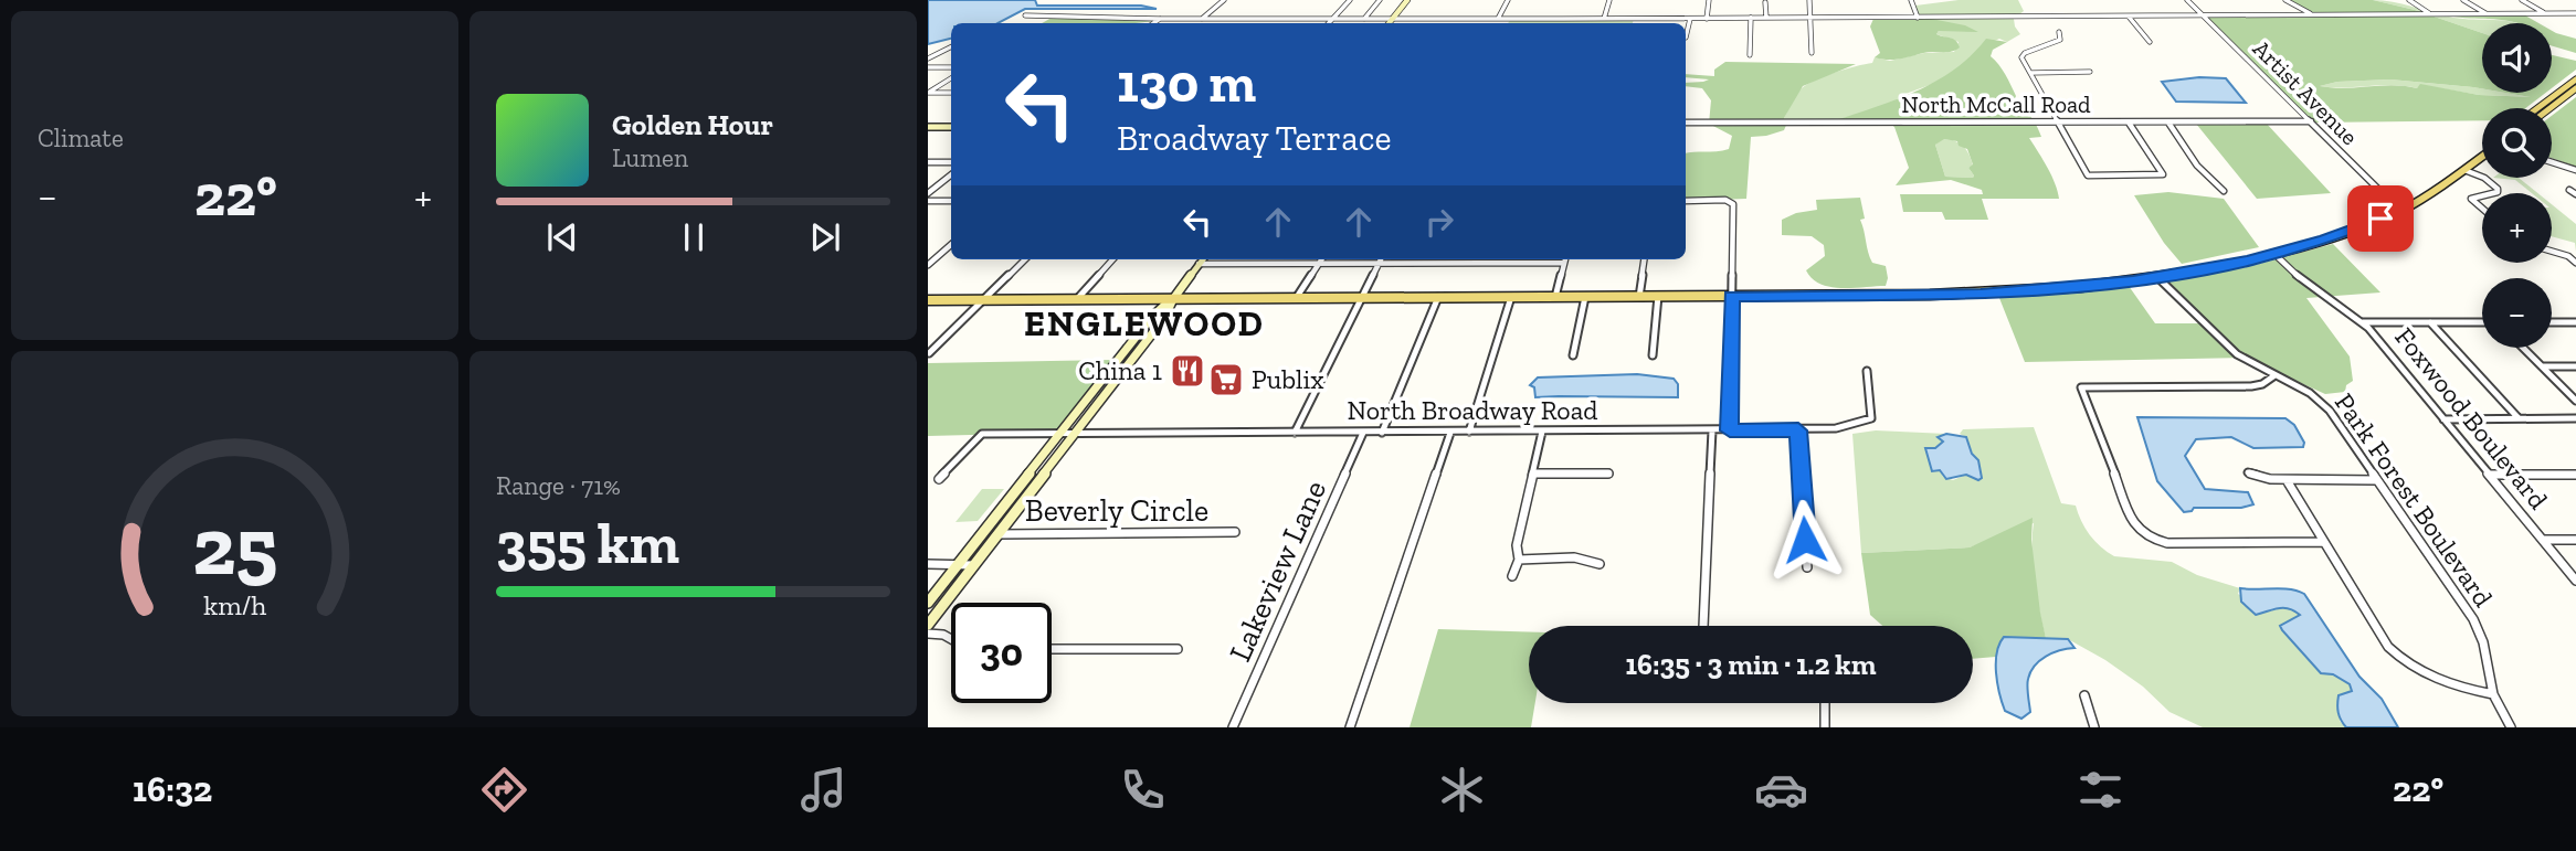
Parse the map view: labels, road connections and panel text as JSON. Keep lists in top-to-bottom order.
{
  "streets": {
    "street": [
      "Artist Avenue",
      "North McCall Road",
      "North Broadway Road",
      "Foxwood Boulevard",
      "Park Forest Boulevard",
      "Beverly Circle",
      "Lakeview Lane"
    ]
  },
  "crossings": [
    ["Artist Avenue", "North McCall Road"],
    ["North Broadway Road", "Lakeview Lane"]
  ],
  "districts": ["ENGLEWOOD"],
  "places": {
    "restaurant": ["China 1"],
    "supermarket": ["Publix"]
  },
  "page": {
    "tile": [
      "Climate",
      ["Range · 71%", "355 km"]
    ],
    "map_buttons": ["+", "−"],
    "turn": ["130 m", "Broadway Terrace"],
    "song": ["Golden Hour", "Lumen"],
    "heat": ["−", "22°", "+"],
    "limit": "30",
    "trip": "16:35 · 3 min · 1.2 km",
    "tabs": ["16:32", "22°"],
    "gauge": ["25", "km/h"]
  }
}
